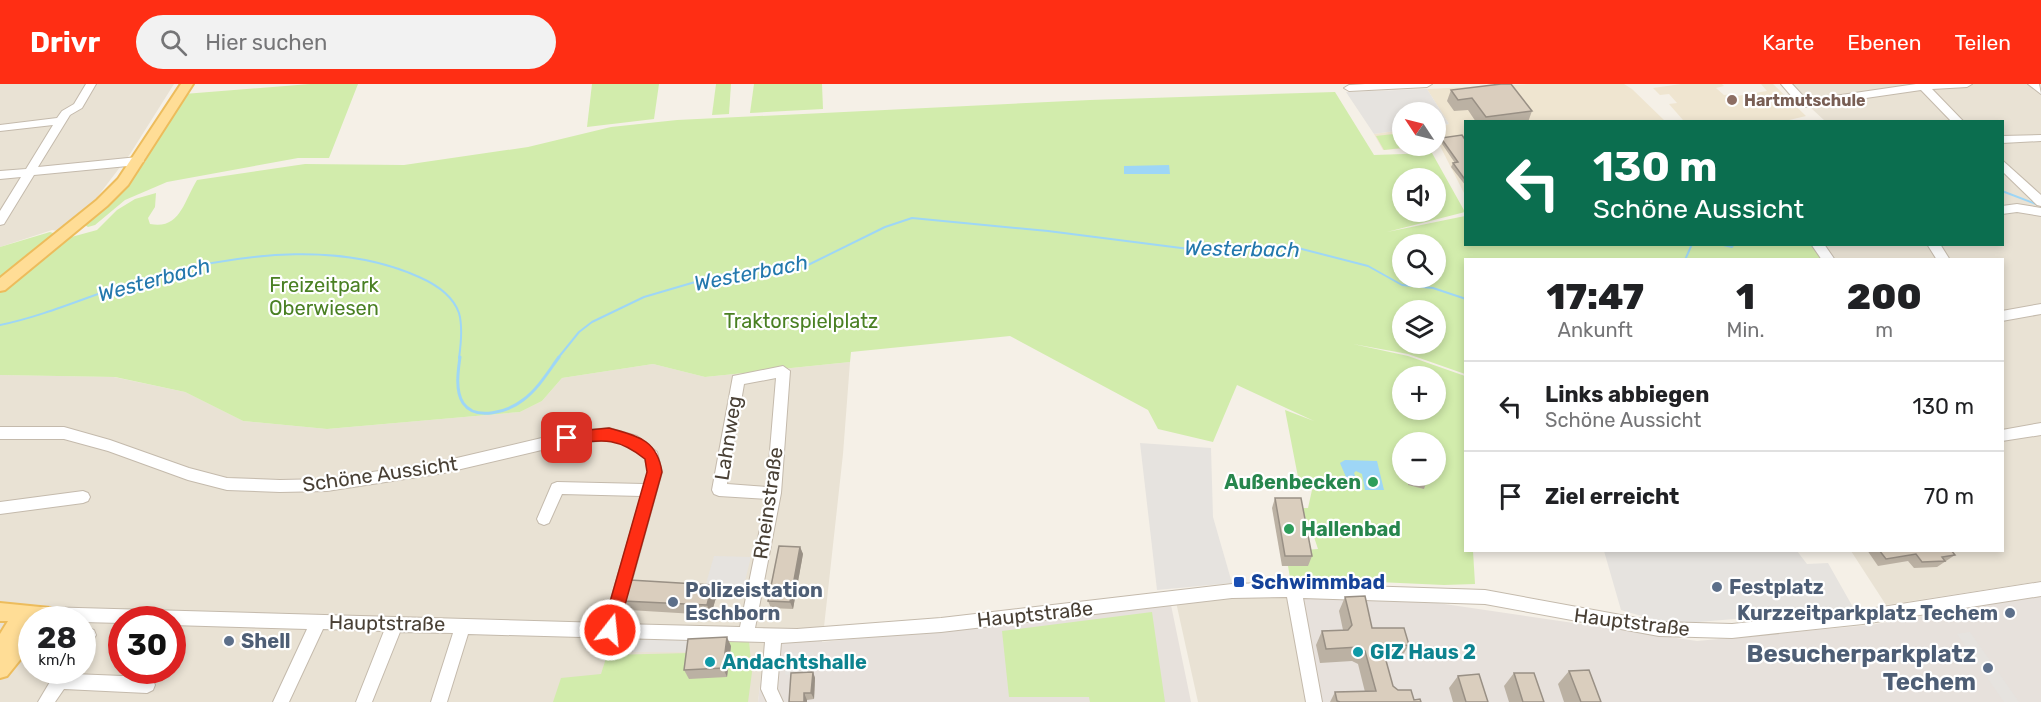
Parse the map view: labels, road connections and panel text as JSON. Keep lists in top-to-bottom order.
{
  "streets": {
    "main road": ["Hauptstraße"],
    "street": ["Lahnweg", "Schöne Aussicht", "Rheinstraße"]
  },
  "crossings": [
    ["Lahnweg", "Rheinstraße"],
    ["Schöne Aussicht", "Hauptstraße"],
    ["Rheinstraße", "Hauptstraße"]
  ],
  "water": ["Westerbach"],
  "parks": ["Freizeitpark Oberwiesen", "Traktorspielplatz"],
  "places": {
    "other": [
      "Hartmutschule",
      "Außenbecken",
      "Hallenbad",
      "Festplatz",
      "Polizeistation Eschborn",
      "Kurzzeitparkplatz Techem",
      "Shell",
      "GIZ Haus 2",
      "Andachtshalle",
      "Besucherparkplatz Techem"
    ],
    "transit": ["Schwimmbad"]
  },
  "north": "top left",
  "page": {
    "header": "Drivr",
    "search": "Hier suchen",
    "nav": ["Karte", "Ebenen", "Teilen"],
    "map_buttons": ["+", "−"],
    "turn": ["130 m", "Schöne Aussicht"],
    "eta": [
      "17:47",
      "Ankunft",
      "1",
      "Min.",
      "200",
      "m"
    ],
    "list": [
      {
        "name": "Links abbiegen",
        "note": "Schöne Aussicht",
        "value": "130 m"
      },
      {
        "name": "Ziel erreicht",
        "value": "70 m"
      }
    ],
    "speed": "28 km/h",
    "limit": "30"
  }
}
